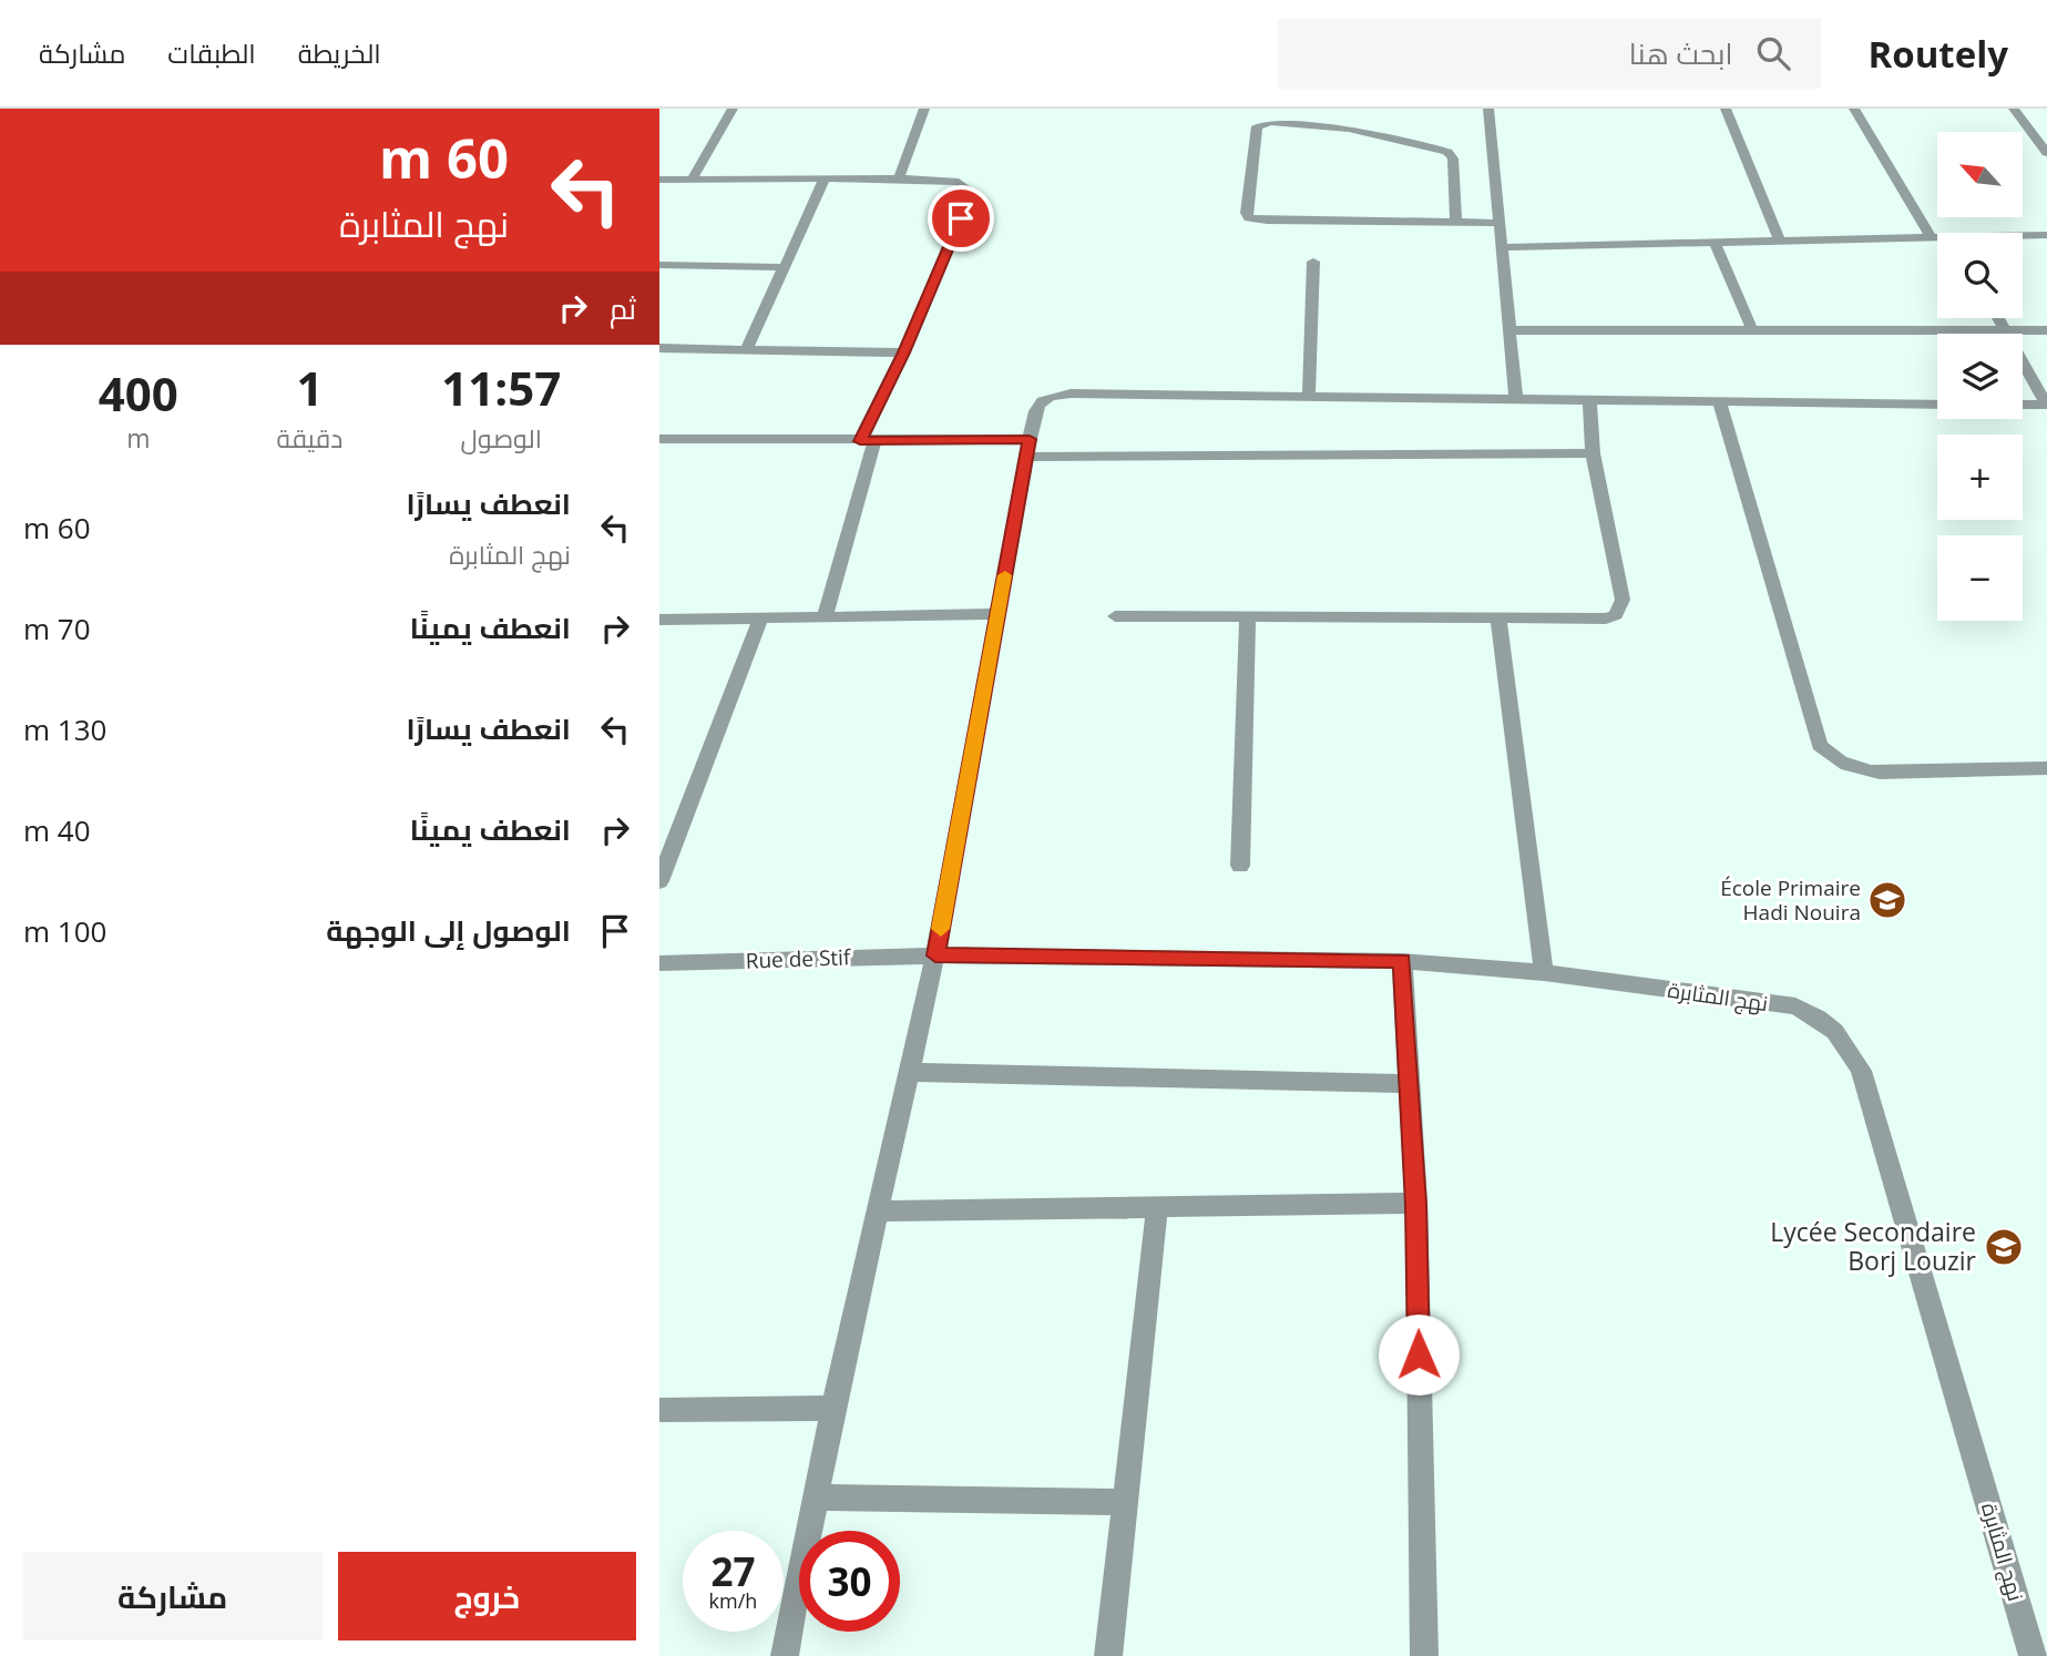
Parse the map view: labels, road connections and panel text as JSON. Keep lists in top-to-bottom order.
{
  "streets": {
    "street": ["Rue de Stif", "نهج المثابرة"]
  },
  "crossings": [
    ["Rue de Stif", "نهج المثابرة"]
  ],
  "places": {
    "school or university": ["École Primaire Hadi Nouira", "Lycée Secondaire Borj Louzir"]
  },
  "north": "top left",
  "page": {
    "header": "Routely",
    "search": "ابحث هنا",
    "nav": ["الخريطة", "الطبقات", "مشاركة"],
    "turn": ["60 m", "نهج المثابرة"],
    "map_buttons": ["+", "−"],
    "then": "ثم",
    "eta": [
      "11:57",
      "الوصول",
      "1",
      "دقيقة",
      "400",
      "m"
    ],
    "list": [
      {
        "name": "انعطف يسارًا",
        "note": "نهج المثابرة",
        "value": "60 m"
      },
      {
        "name": "انعطف يمينًا",
        "value": "70 m"
      },
      {
        "name": "انعطف يسارًا",
        "value": "130 m"
      },
      {
        "name": "انعطف يمينًا",
        "value": "40 m"
      },
      {
        "name": "الوصول إلى الوجهة",
        "value": "100 m"
      }
    ],
    "speed": "27 km/h",
    "limit": "30",
    "buttons": ["خروج", "مشاركة"]
  }
}
